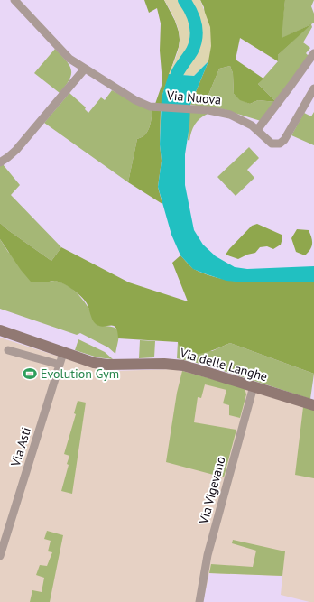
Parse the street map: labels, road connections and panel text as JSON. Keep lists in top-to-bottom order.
{
  "streets": {
    "main road": ["Via delle Langhe"],
    "street": ["Via Nuova", "Via Asti", "Via Vigevano"]
  },
  "crossings": [
    ["Via delle Langhe", "Via Asti"],
    ["Via delle Langhe", "Via Vigevano"]
  ],
  "places": {
    "sports": ["Evolution Gym"]
  }
}
